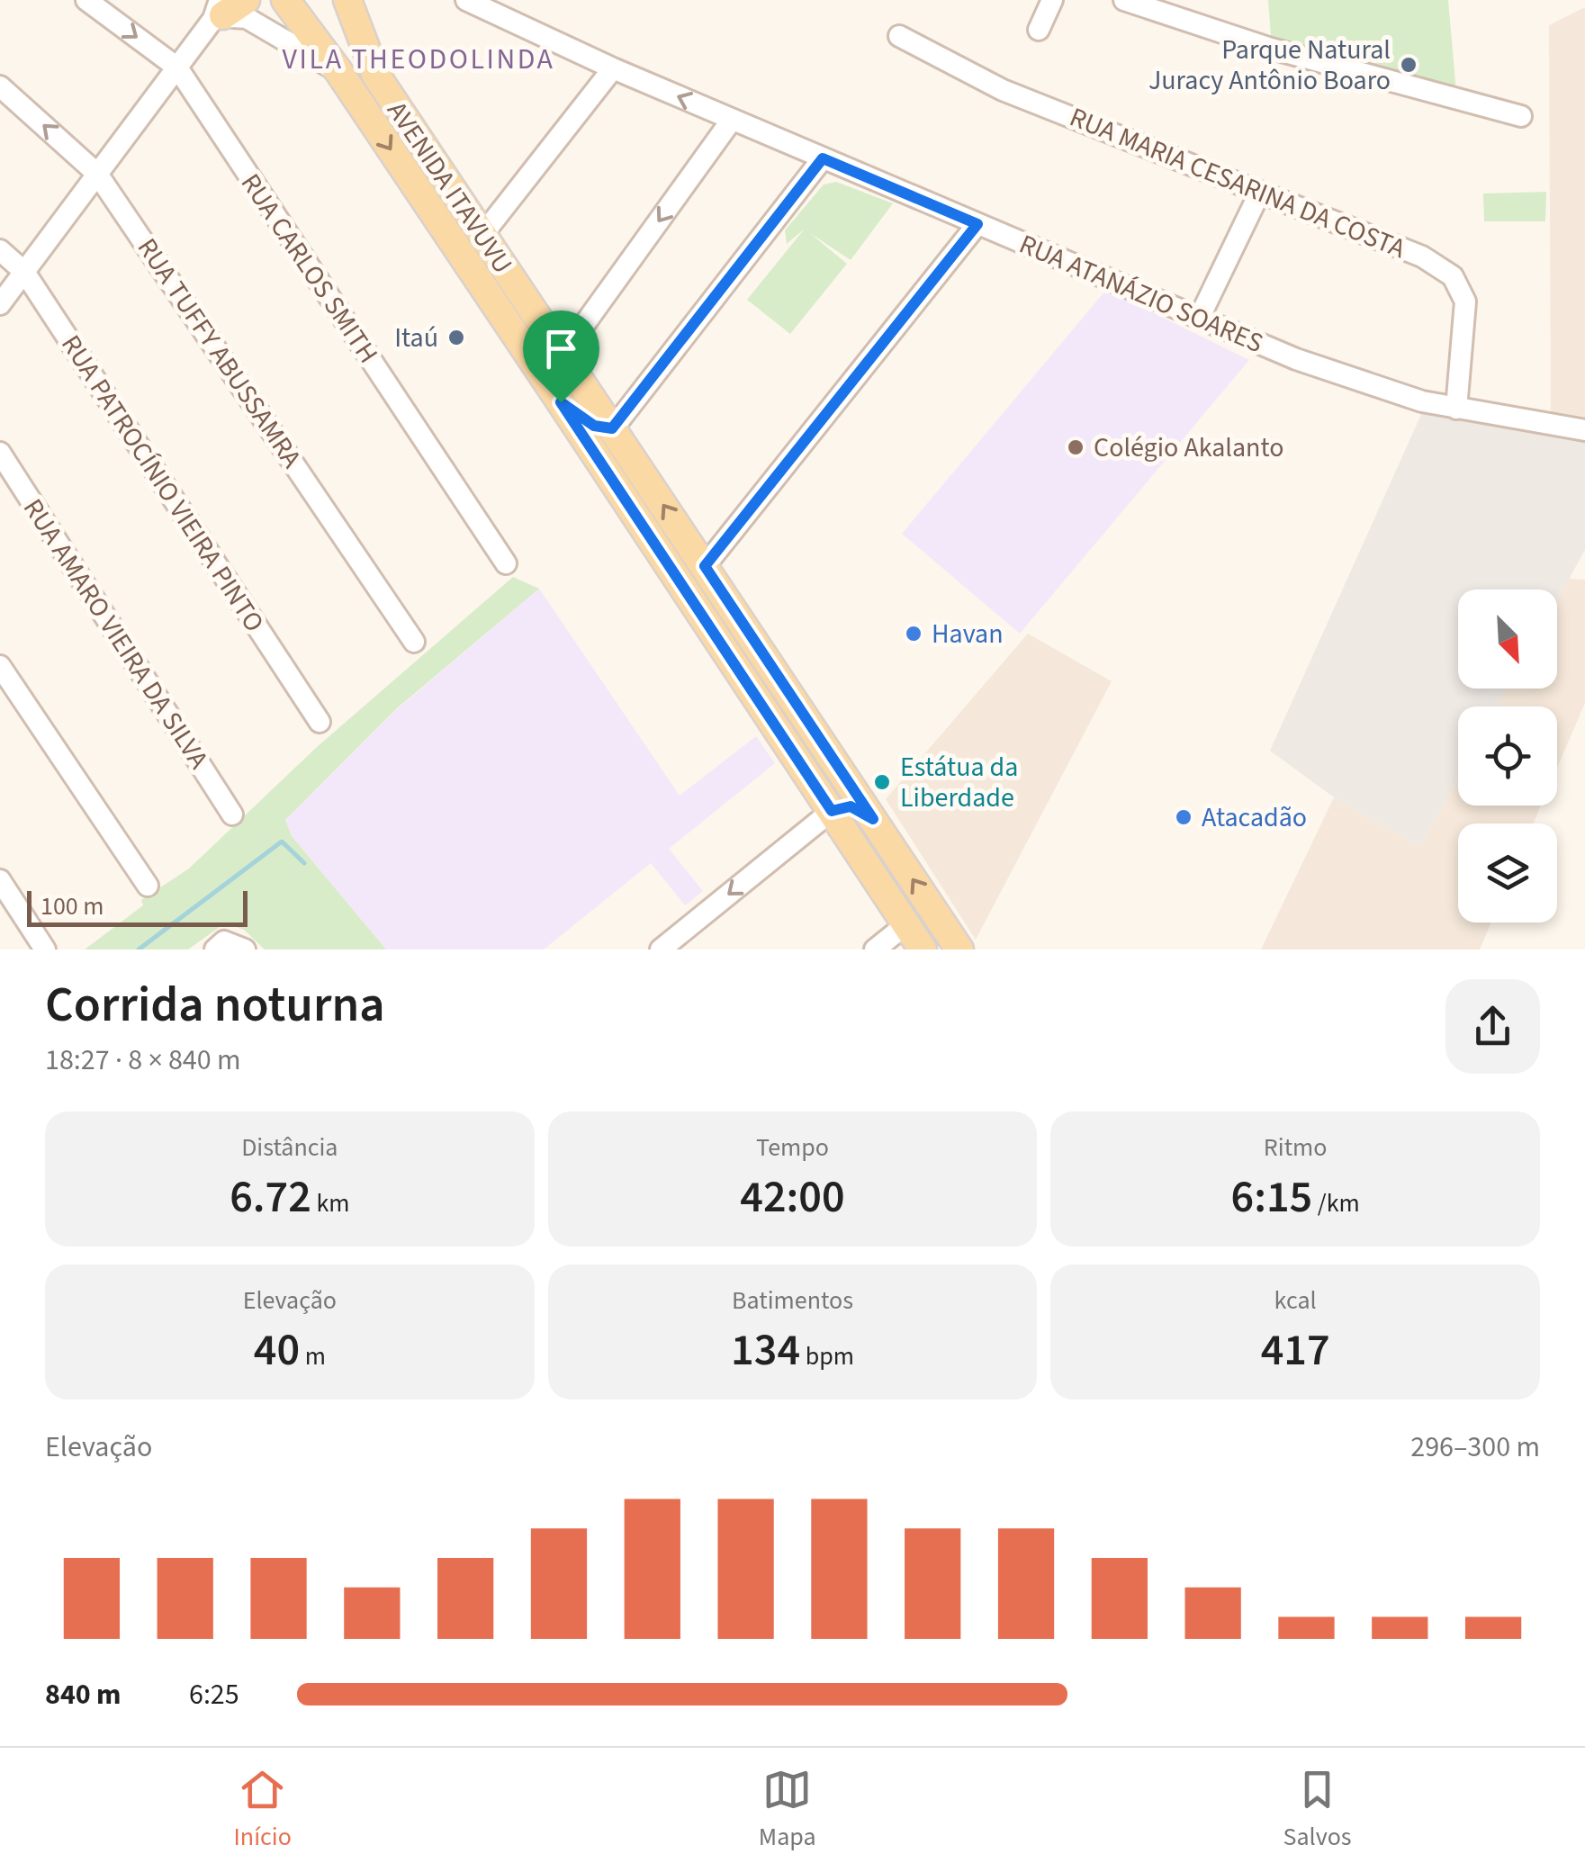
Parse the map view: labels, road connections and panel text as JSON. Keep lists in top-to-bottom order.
{
  "streets": {
    "main road": ["AVENIDA ITAVUVU"],
    "street": [
      "RUA MARIA CESARINA DA COSTA",
      "RUA CARLOS SMITH",
      "RUA ATANÁZIO SOARES",
      "RUA TUFFY ABUSSAMRA",
      "RUA PATROCÍNIO VIEIRA PINTO",
      "RUA AMARO VIEIRA DA SILVA"
    ]
  },
  "crossings": [
    ["RUA MARIA CESARINA DA COSTA", "RUA ATANÁZIO SOARES"]
  ],
  "districts": ["VILA THEODOLINDA"],
  "places": [
    "Parque Natural Juracy Antônio Boaro",
    "Itaú",
    "Colégio Akalanto",
    "Havan",
    "Estátua da Liberdade",
    "Atacadão"
  ],
  "scale_bar": "100 m",
  "north": "bottom right",
  "page": {
    "scale": "100 m",
    "heading": ["Corrida noturna", "18:27 · 8 × 840 m"],
    "stats": [
      ["Distância", "6.72 km"],
      ["Tempo", "42:00"],
      ["Ritmo", "6:15 /km"],
      ["Elevação", "40 m"],
      ["Batimentos", "134 bpm"],
      ["kcal", "417"]
    ],
    "chart": ["Elevação", "296–300 m"],
    "list": [
      {
        "name": "840 m",
        "note": "6:25"
      }
    ],
    "tabs": ["Início", "Mapa", "Salvos"]
  }
}
